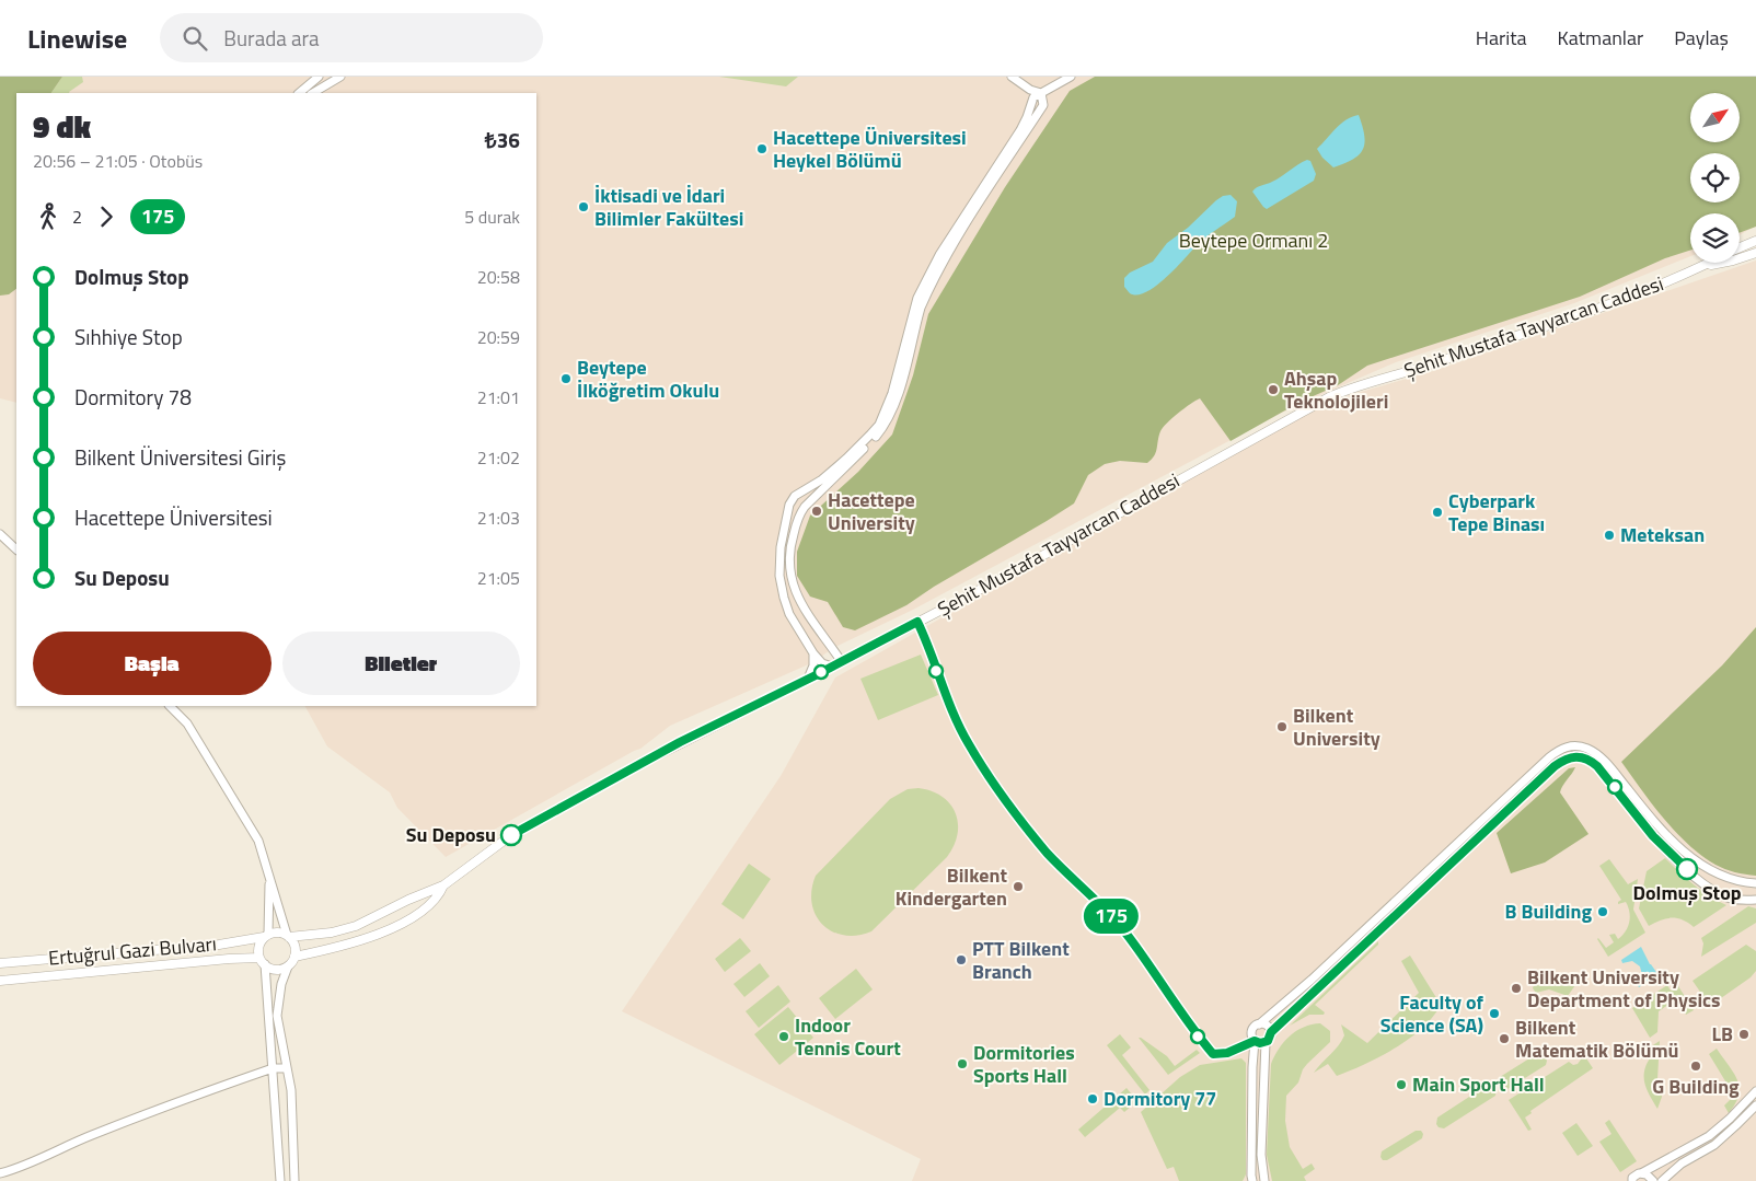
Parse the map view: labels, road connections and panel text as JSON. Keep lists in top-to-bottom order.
{
  "streets": {
    "main road": ["Şehit Mustafa Tayyarcan Caddesi", "Ertuğrul Gazi Bulvarı"]
  },
  "crossings": [
    ["Şehit Mustafa Tayyarcan Caddesi", "Ertuğrul Gazi Bulvarı"]
  ],
  "parks": ["Beytepe Ormanı 2"],
  "places": [
    "Hacettepe Üniversitesi Heykel Bölümü",
    "İktisadi ve İdari Bilimler Fakültesi",
    "Beytepe İlköğretim Okulu",
    "Ahşap Teknolojileri",
    "Hacettepe University",
    "Cyberpark Tepe Binası",
    "Meteksan",
    "Bilkent University",
    "Su Deposu",
    "Dolmuş Stop",
    "Bilkent Kindergarten",
    "B Building",
    "PTT Bilkent Branch",
    "Bilkent University Department of Physics",
    "Faculty of Science (SA)",
    "LB",
    "Indoor Tennis Court",
    "Bilkent Matematik Bölümü",
    "Dormitories Sports Hall",
    "G Building",
    "Main Sport Hall",
    "Dormitory 77"
  ],
  "lines": ["bus line 175"],
  "north": "top right",
  "page": {
    "header": "Linewise",
    "search": "Burada ara",
    "nav": ["Harita", "Katmanlar", "Paylaş"],
    "on_map": "175",
    "heading": ["9 dk", "20:56 – 21:05 · Otobüs", "₺36"],
    "legs": ["2", "175", "5 durak"],
    "list": [
      {
        "name": "Dolmuş Stop",
        "value": "20:58"
      },
      {
        "name": "Sıhhiye Stop",
        "value": "20:59"
      },
      {
        "name": "Dormitory 78",
        "value": "21:01"
      },
      {
        "name": "Bilkent Üniversitesi Giriş",
        "value": "21:02"
      },
      {
        "name": "Hacettepe Üniversitesi",
        "value": "21:03"
      },
      {
        "name": "Su Deposu",
        "value": "21:05"
      }
    ],
    "buttons": ["Başla", "Biletler"]
  }
}
